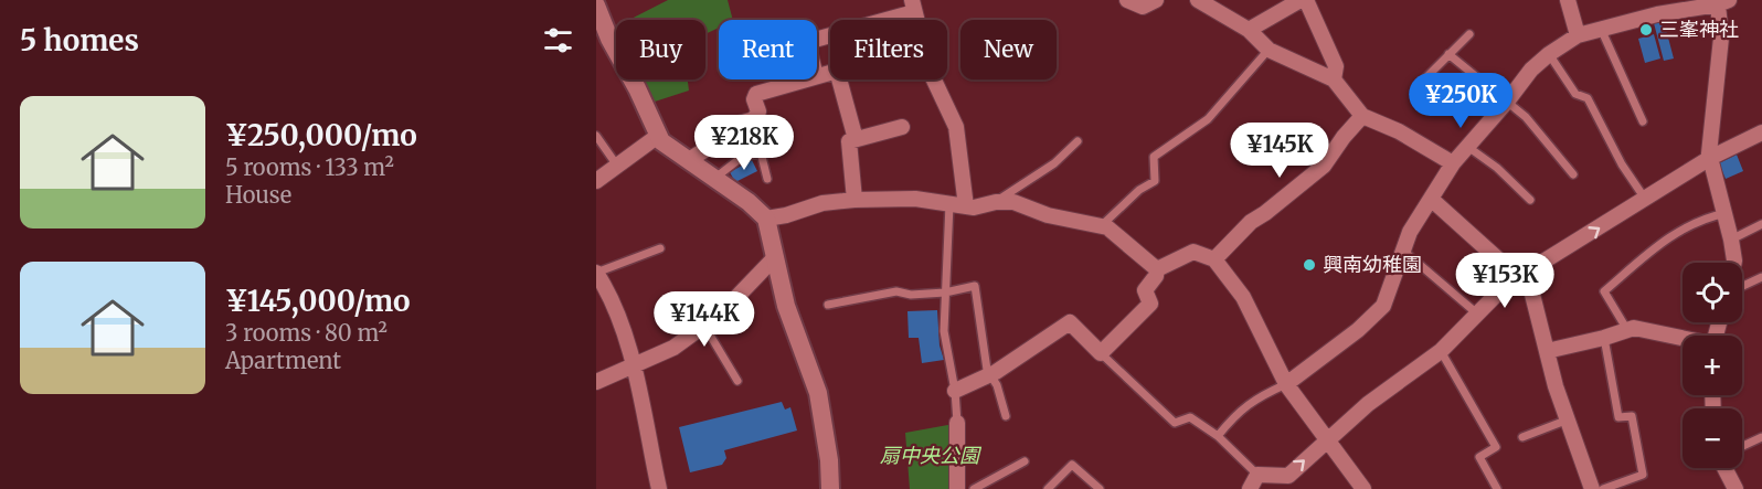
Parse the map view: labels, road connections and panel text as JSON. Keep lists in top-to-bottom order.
{
  "parks": ["扇中央公園"],
  "places": ["三峯神社", "興南幼稚園"],
  "page": {
    "heading": "5 homes",
    "chip": [
      "Buy",
      "Rent",
      "Filters",
      "New"
    ],
    "price": [
      "¥250K",
      "¥218K",
      "¥145K",
      "¥153K",
      "¥144K"
    ],
    "list": [
      {
        "name": "¥250,000/mo",
        "note": "5 rooms · 133 m² · House"
      },
      {
        "name": "¥145,000/mo",
        "note": "3 rooms · 80 m² · Apartment"
      }
    ],
    "map_buttons": ["+", "−"]
  }
}
